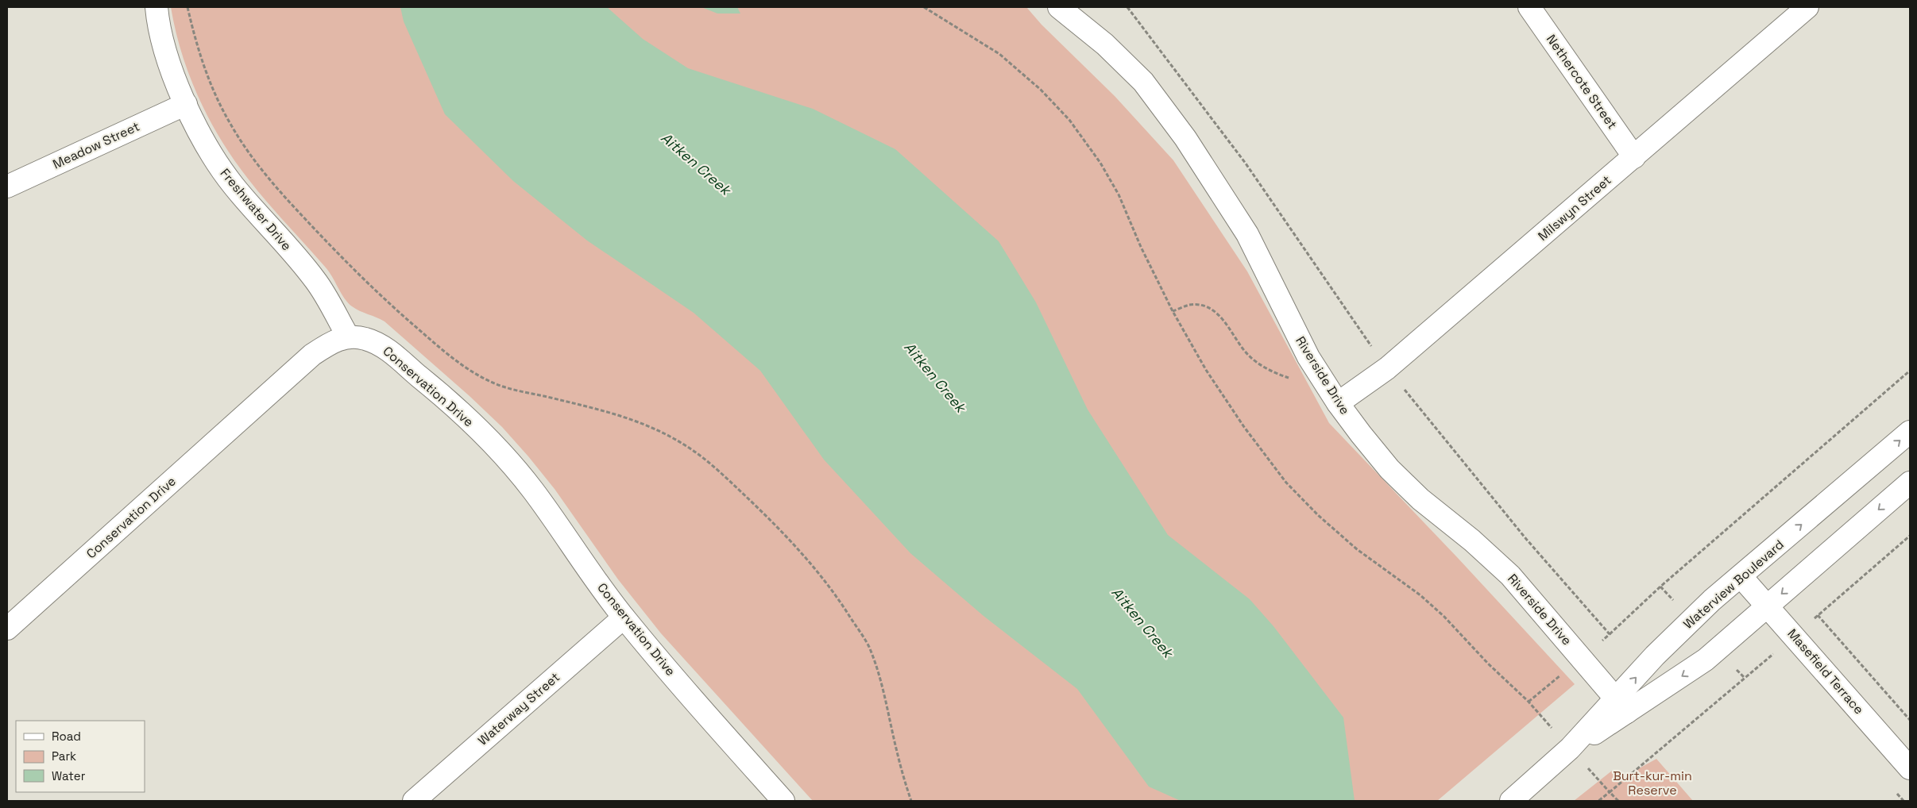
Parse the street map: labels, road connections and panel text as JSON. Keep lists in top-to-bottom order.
{
  "streets": {
    "street": [
      "Nethercote Street",
      "Meadow Street",
      "Milswyn Street",
      "Freshwater Drive",
      "Riverside Drive",
      "Conservation Drive",
      "Waterview Boulevard",
      "Masefield Terrace",
      "Waterway Street"
    ]
  },
  "crossings": [
    ["Nethercote Street", "Milswyn Street"],
    ["Meadow Street", "Freshwater Drive"],
    ["Milswyn Street", "Riverside Drive"],
    ["Freshwater Drive", "Conservation Drive"],
    ["Riverside Drive", "Waterview Boulevard"],
    ["Conservation Drive", "Waterway Street"],
    ["Waterview Boulevard", "Masefield Terrace"]
  ],
  "water": ["Aitken Creek"],
  "parks": ["Burt-kur-min Reserve"],
  "legend": ["Road", "Park", "Water"]
}
